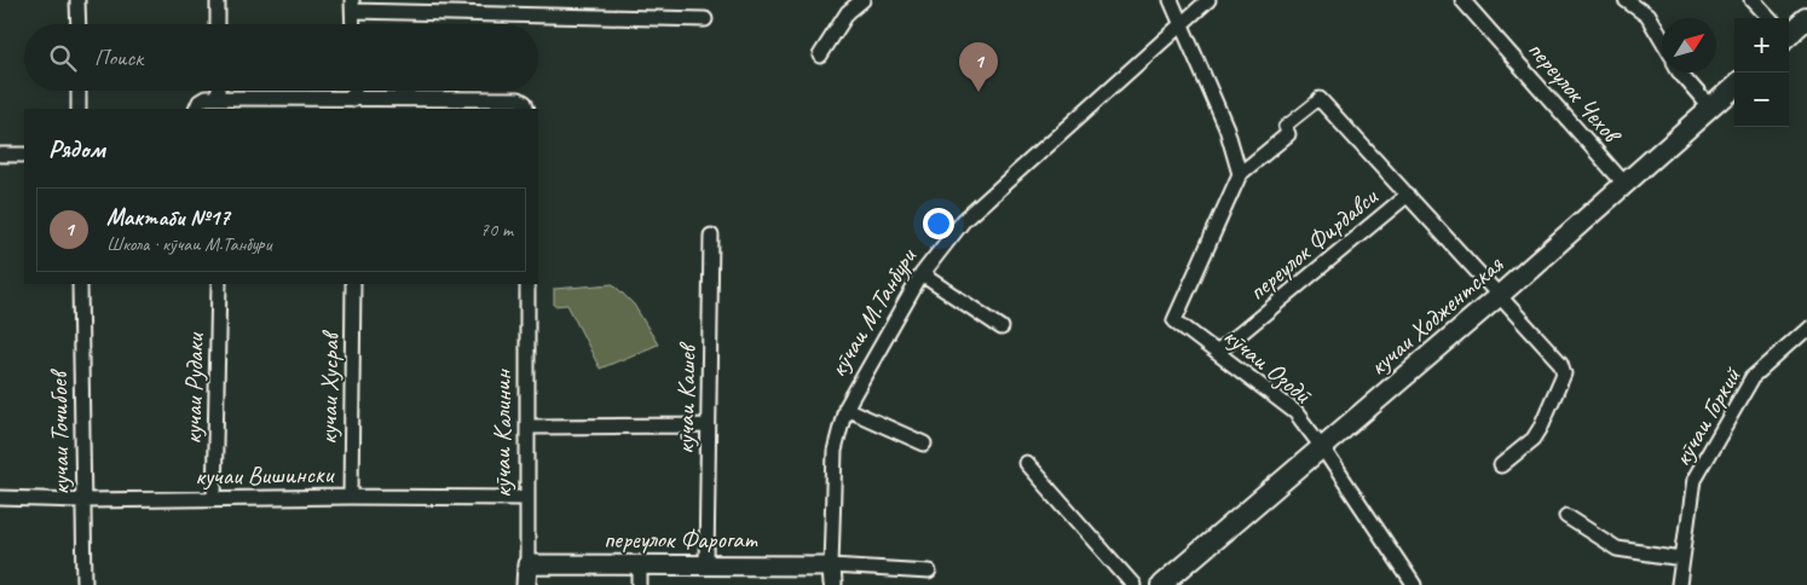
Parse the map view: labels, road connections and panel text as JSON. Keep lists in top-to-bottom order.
{
  "streets": {
    "main road": ["кучаи Ходжентская"],
    "street": [
      "переулок Чехов",
      "переулок Фирдавси",
      "кӯчаи М.Танбури",
      "кӯчаи Озодӣ",
      "кучаи Рудаки",
      "кучаи Хусрав",
      "кӯчаи Кашев",
      "кӯчаи Горкий",
      "кучаи Точибоев",
      "кӯчаи Калинин",
      "кучаи Вишински",
      "переулок Фарогат"
    ]
  },
  "crossings": [
    ["переулок Чехов", "кучаи Ходжентская"],
    ["переулок Фирдавси", "кучаи Ходжентская"],
    ["переулок Фирдавси", "кӯчаи Озодӣ"],
    ["кӯчаи М.Танбури", "переулок Фарогат"],
    ["кучаи Ходжентская", "кӯчаи Озодӣ"],
    ["кучаи Рудаки", "кучаи Вишински"],
    ["кучаи Хусрав", "кучаи Вишински"],
    ["кӯчаи Кашев", "переулок Фарогат"],
    ["кучаи Точибоев", "кучаи Вишински"],
    ["кӯчаи Калинин", "кучаи Вишински"],
    ["кӯчаи Калинин", "переулок Фарогат"]
  ],
  "north": "top right",
  "page": {
    "map_buttons": ["+", "−"],
    "search": "Поиск",
    "pins": "1",
    "heading": "Рядом",
    "list": [
      {
        "mark": "1",
        "name": "Мактаби №17",
        "note": "Школа · кӯчаи М.Танбури",
        "value": "70 m"
      }
    ]
  }
}
